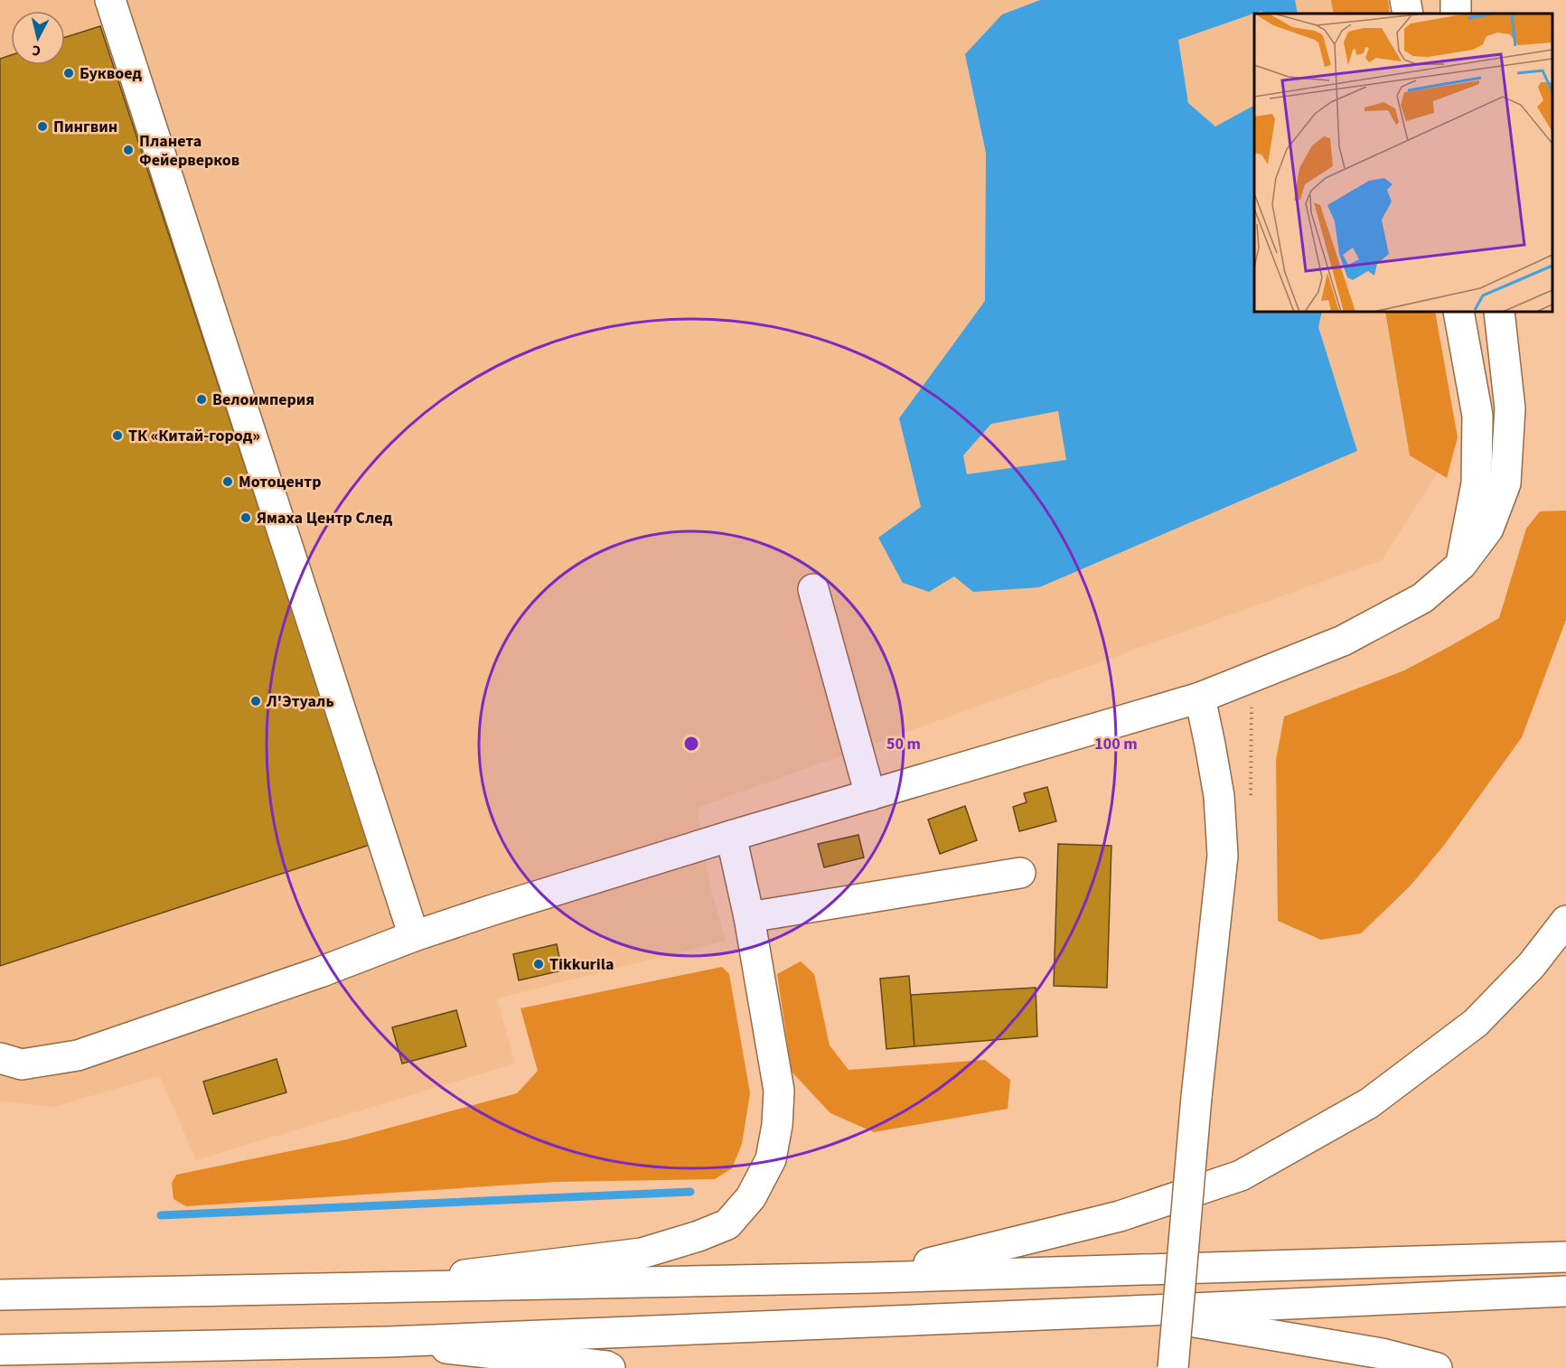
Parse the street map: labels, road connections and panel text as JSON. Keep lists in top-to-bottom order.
{
  "places": [
    "Буквоед",
    "Пингвин",
    "Планета Фейерверков",
    "Велоимперия",
    "ТК «Китай-город»",
    "Мотоцентр",
    "Ямаха Центр След",
    "Л'Этуаль",
    "Tikkurila"
  ],
  "north": "bottom",
  "rings": ["50 m", "100 m"]
}
